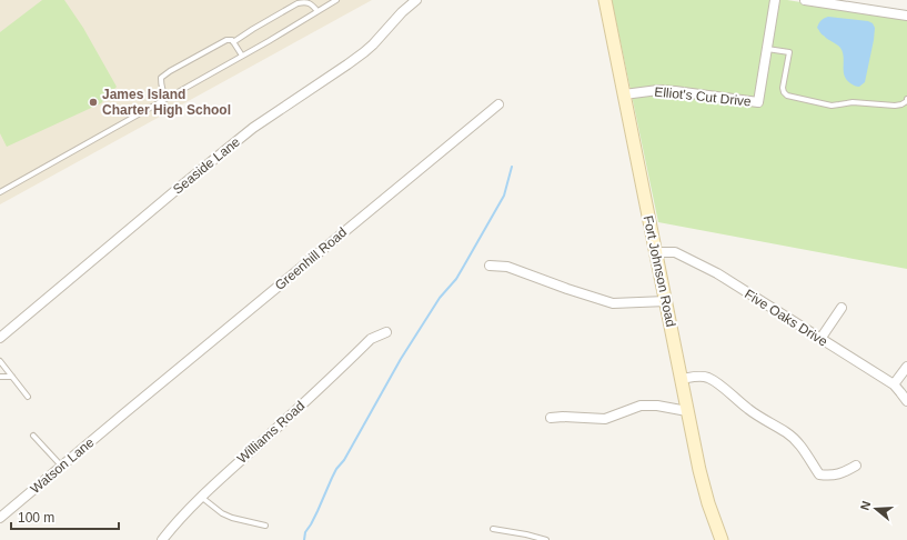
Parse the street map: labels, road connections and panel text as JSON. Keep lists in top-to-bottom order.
{
  "streets": {
    "main road": ["Fort Johnson Road"],
    "street": [
      "Elliot's Cut Drive",
      "Seaside Lane",
      "Greenhill Road",
      "Five Oaks Drive",
      "Williams Road",
      "Watson Lane"
    ]
  },
  "crossings": [
    ["Elliot's Cut Drive", "Fort Johnson Road"],
    ["Greenhill Road", "Watson Lane"],
    ["Fort Johnson Road", "Five Oaks Drive"]
  ],
  "places": ["James Island Charter High School"],
  "scale_bar": "100 m",
  "north": "left"
}
